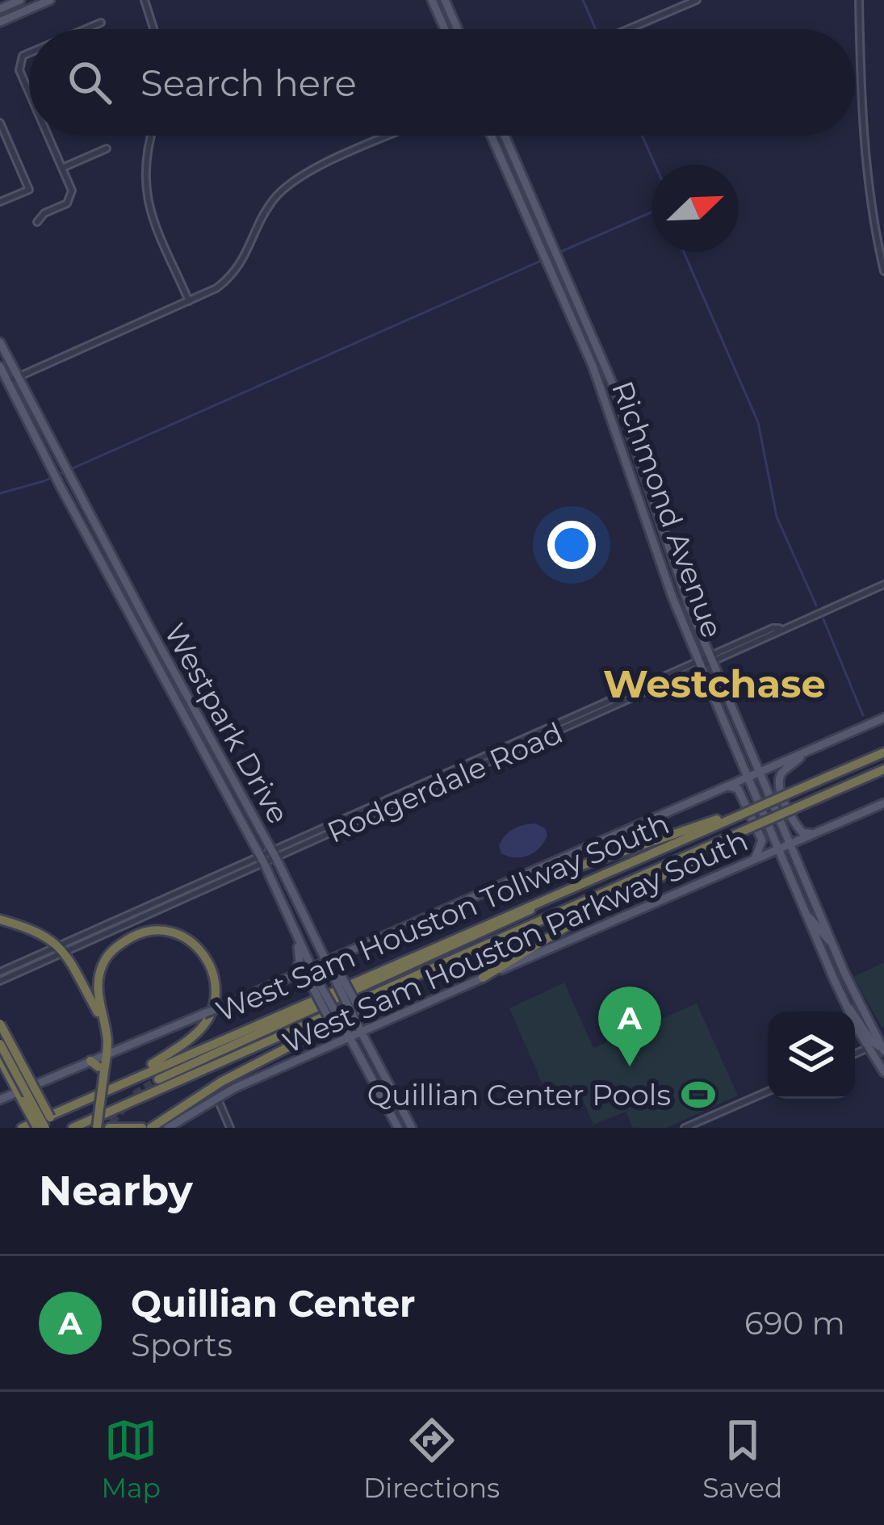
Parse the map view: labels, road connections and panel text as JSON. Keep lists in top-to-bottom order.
{
  "streets": {
    "highway": ["West Sam Houston Tollway South"],
    "main road": ["Richmond Avenue", "Westpark Drive", "West Sam Houston Parkway South"],
    "street": ["Rodgerdale Road"]
  },
  "crossings": [
    ["Richmond Avenue", "Rodgerdale Road"],
    ["Richmond Avenue", "West Sam Houston Parkway South"],
    ["Westpark Drive", "Rodgerdale Road"],
    ["Westpark Drive", "West Sam Houston Parkway South"]
  ],
  "districts": ["Westchase"],
  "places": {
    "sports": ["Quillian Center Pools"]
  },
  "north": "top right",
  "page": {
    "search": "Search here",
    "pins": "A",
    "heading": "Nearby",
    "list": [
      {
        "mark": "A",
        "name": "Quillian Center",
        "note": "Sports",
        "value": "690 m"
      }
    ],
    "nav": ["Map", "Directions", "Saved"]
  }
}
